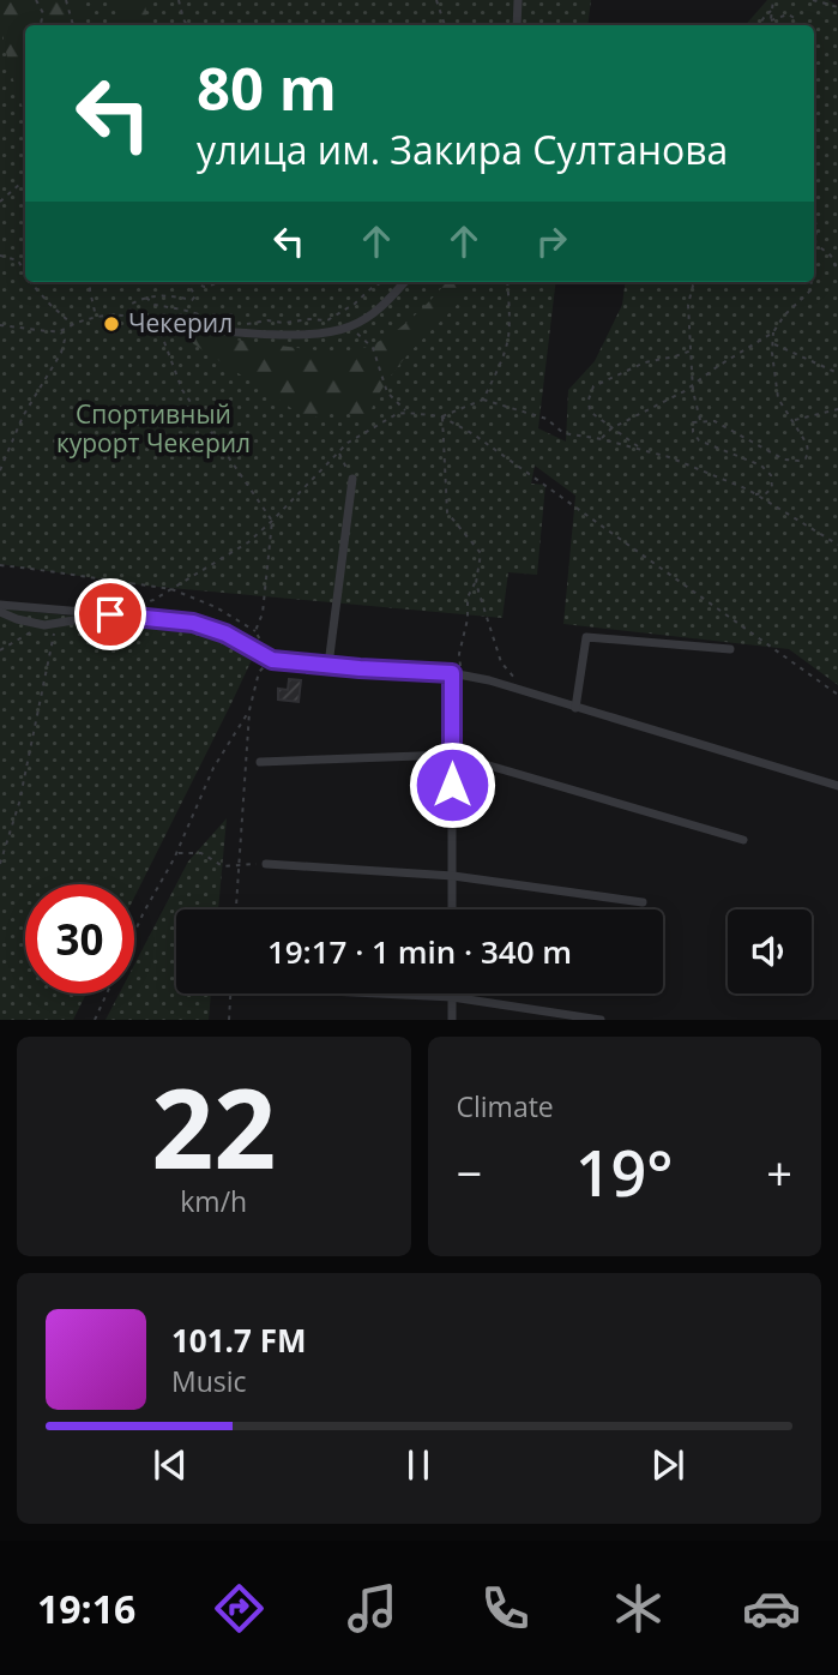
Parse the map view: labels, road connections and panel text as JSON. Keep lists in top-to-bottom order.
{
  "parks": ["Спортивный курорт Чекерил"],
  "places": ["Чекерил"],
  "page": {
    "turn": ["80 m", "улица им. Закира Султанова"],
    "limit": "30",
    "trip": "19:17 · 1 min · 340 m",
    "tile": [
      ["22", "km/h"],
      "Climate"
    ],
    "heat": ["−", "19°", "+"],
    "song": ["101.7 FM", "Music"],
    "tabs": "19:16"
  }
}
